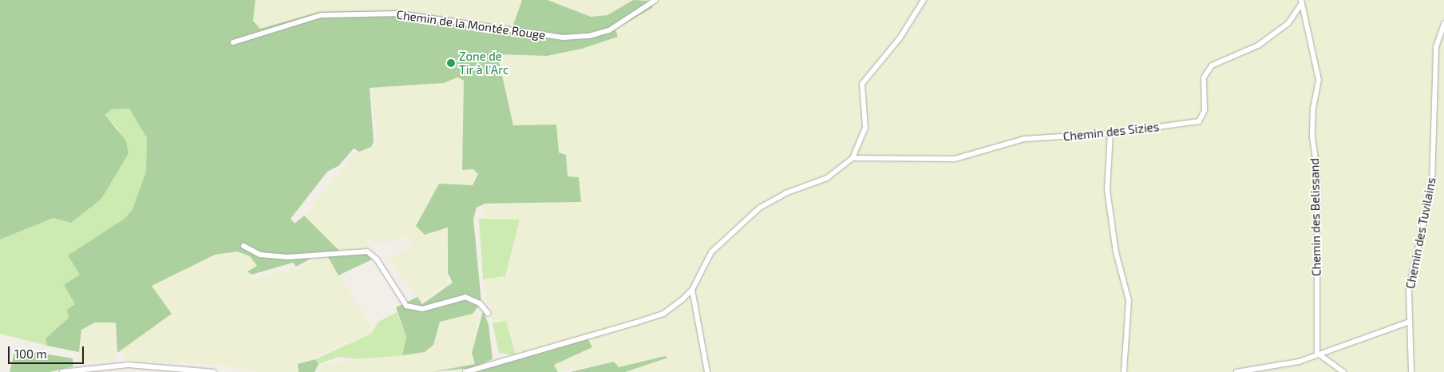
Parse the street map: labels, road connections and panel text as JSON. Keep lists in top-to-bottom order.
{
  "streets": {
    "street": [
      "Chemin de la Montée Rouge",
      "Chemin des Sizies",
      "Chemin des Belissand",
      "Chemin des Tuvilains"
    ]
  },
  "crossings": [
    ["Chemin des Sizies", "Chemin des Belissand"]
  ],
  "places": ["Zone de Tir à l'Arc"],
  "scale_bar": "100 m"
}
